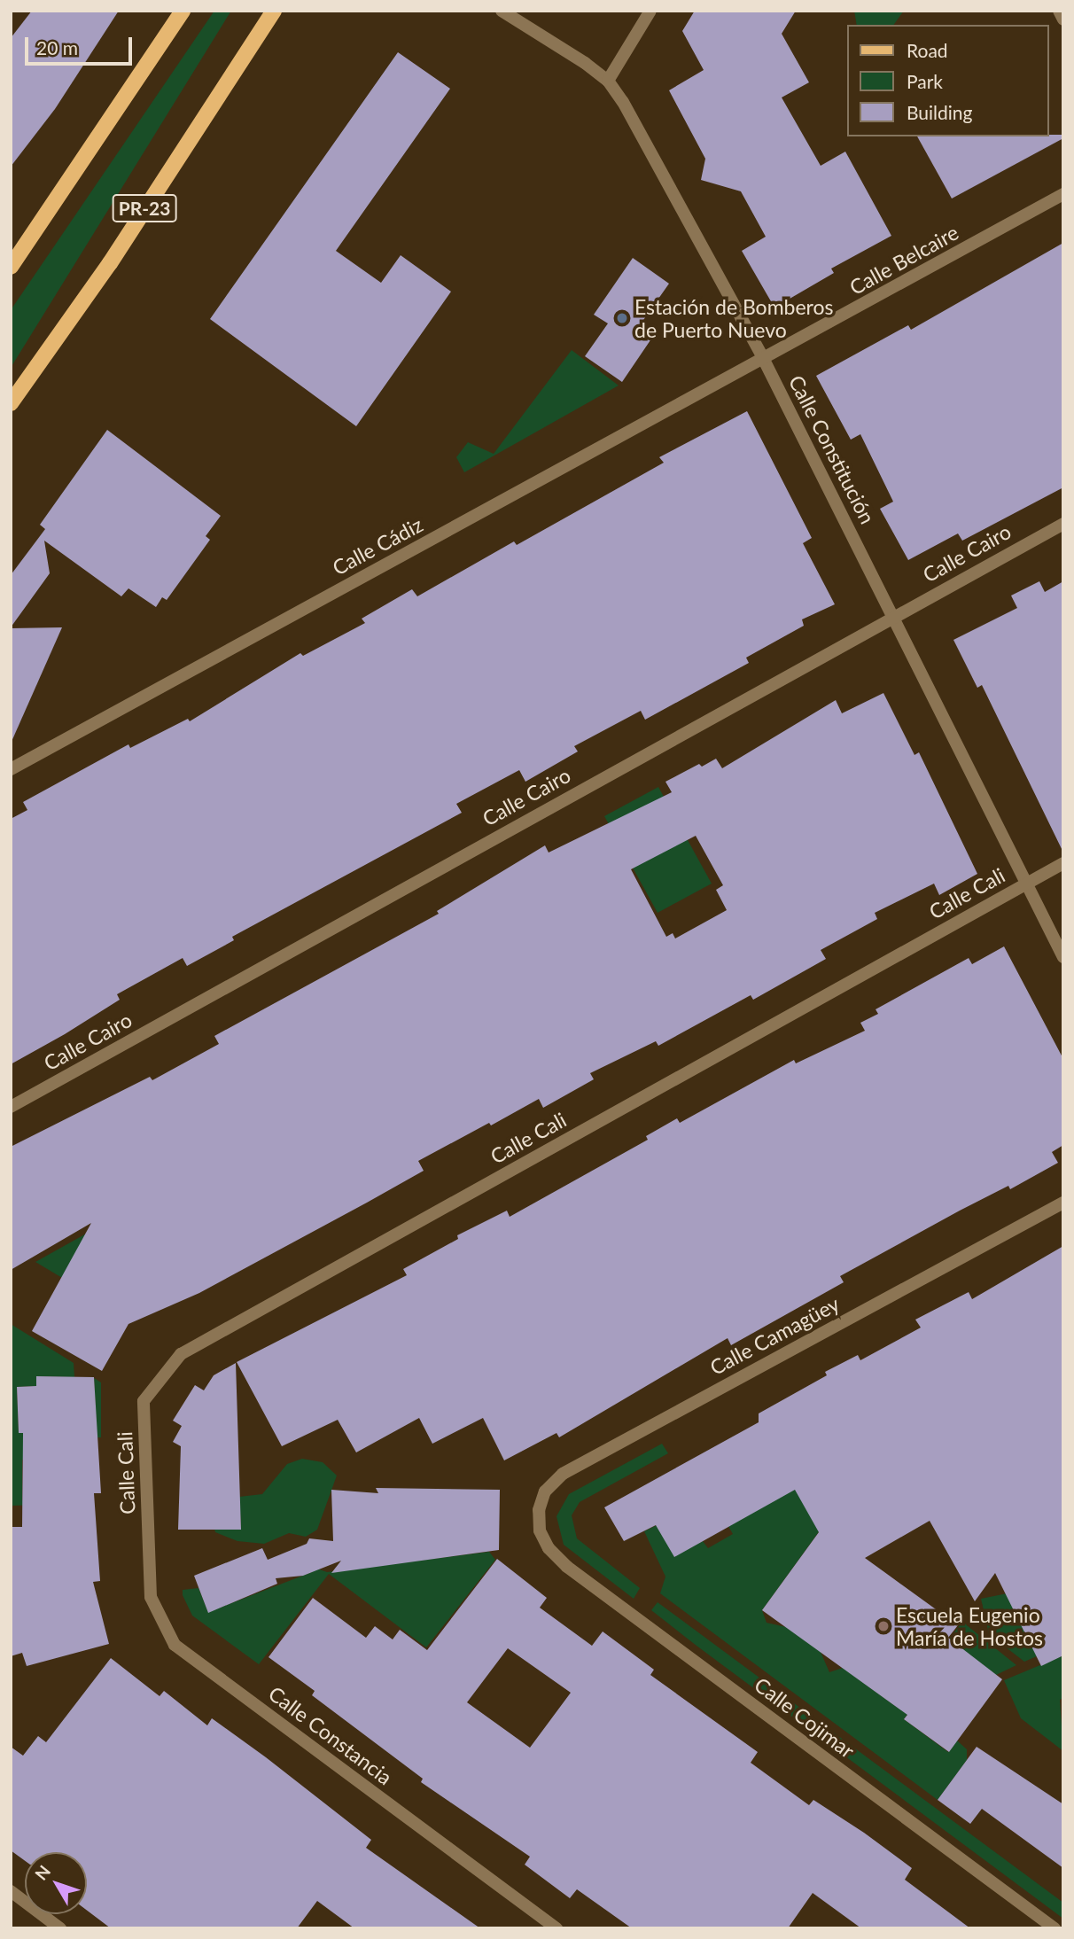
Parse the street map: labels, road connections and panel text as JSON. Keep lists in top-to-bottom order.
{
  "streets": {
    "main road": ["PR-23"],
    "street": [
      "Calle Belcaire",
      "Calle Constitución",
      "Calle Cádiz",
      "Calle Cairo",
      "Calle Cali",
      "Calle Camagüey",
      "Calle Cojimar",
      "Calle Constancia"
    ]
  },
  "crossings": [
    ["Calle Belcaire", "Calle Constitución"],
    ["Calle Belcaire", "Calle Cádiz"],
    ["Calle Constitución", "Calle Cádiz"],
    ["Calle Constitución", "Calle Cairo"],
    ["Calle Constitución", "Calle Cali"],
    ["Calle Cali", "Calle Constancia"],
    ["Calle Camagüey", "Calle Cojimar"]
  ],
  "places": ["Estación de Bomberos de Puerto Nuevo", "Escuela Eugenio María de Hostos"],
  "legend": ["Road", "Park", "Building"],
  "scale_bar": "20 m",
  "north": "top left"
}
